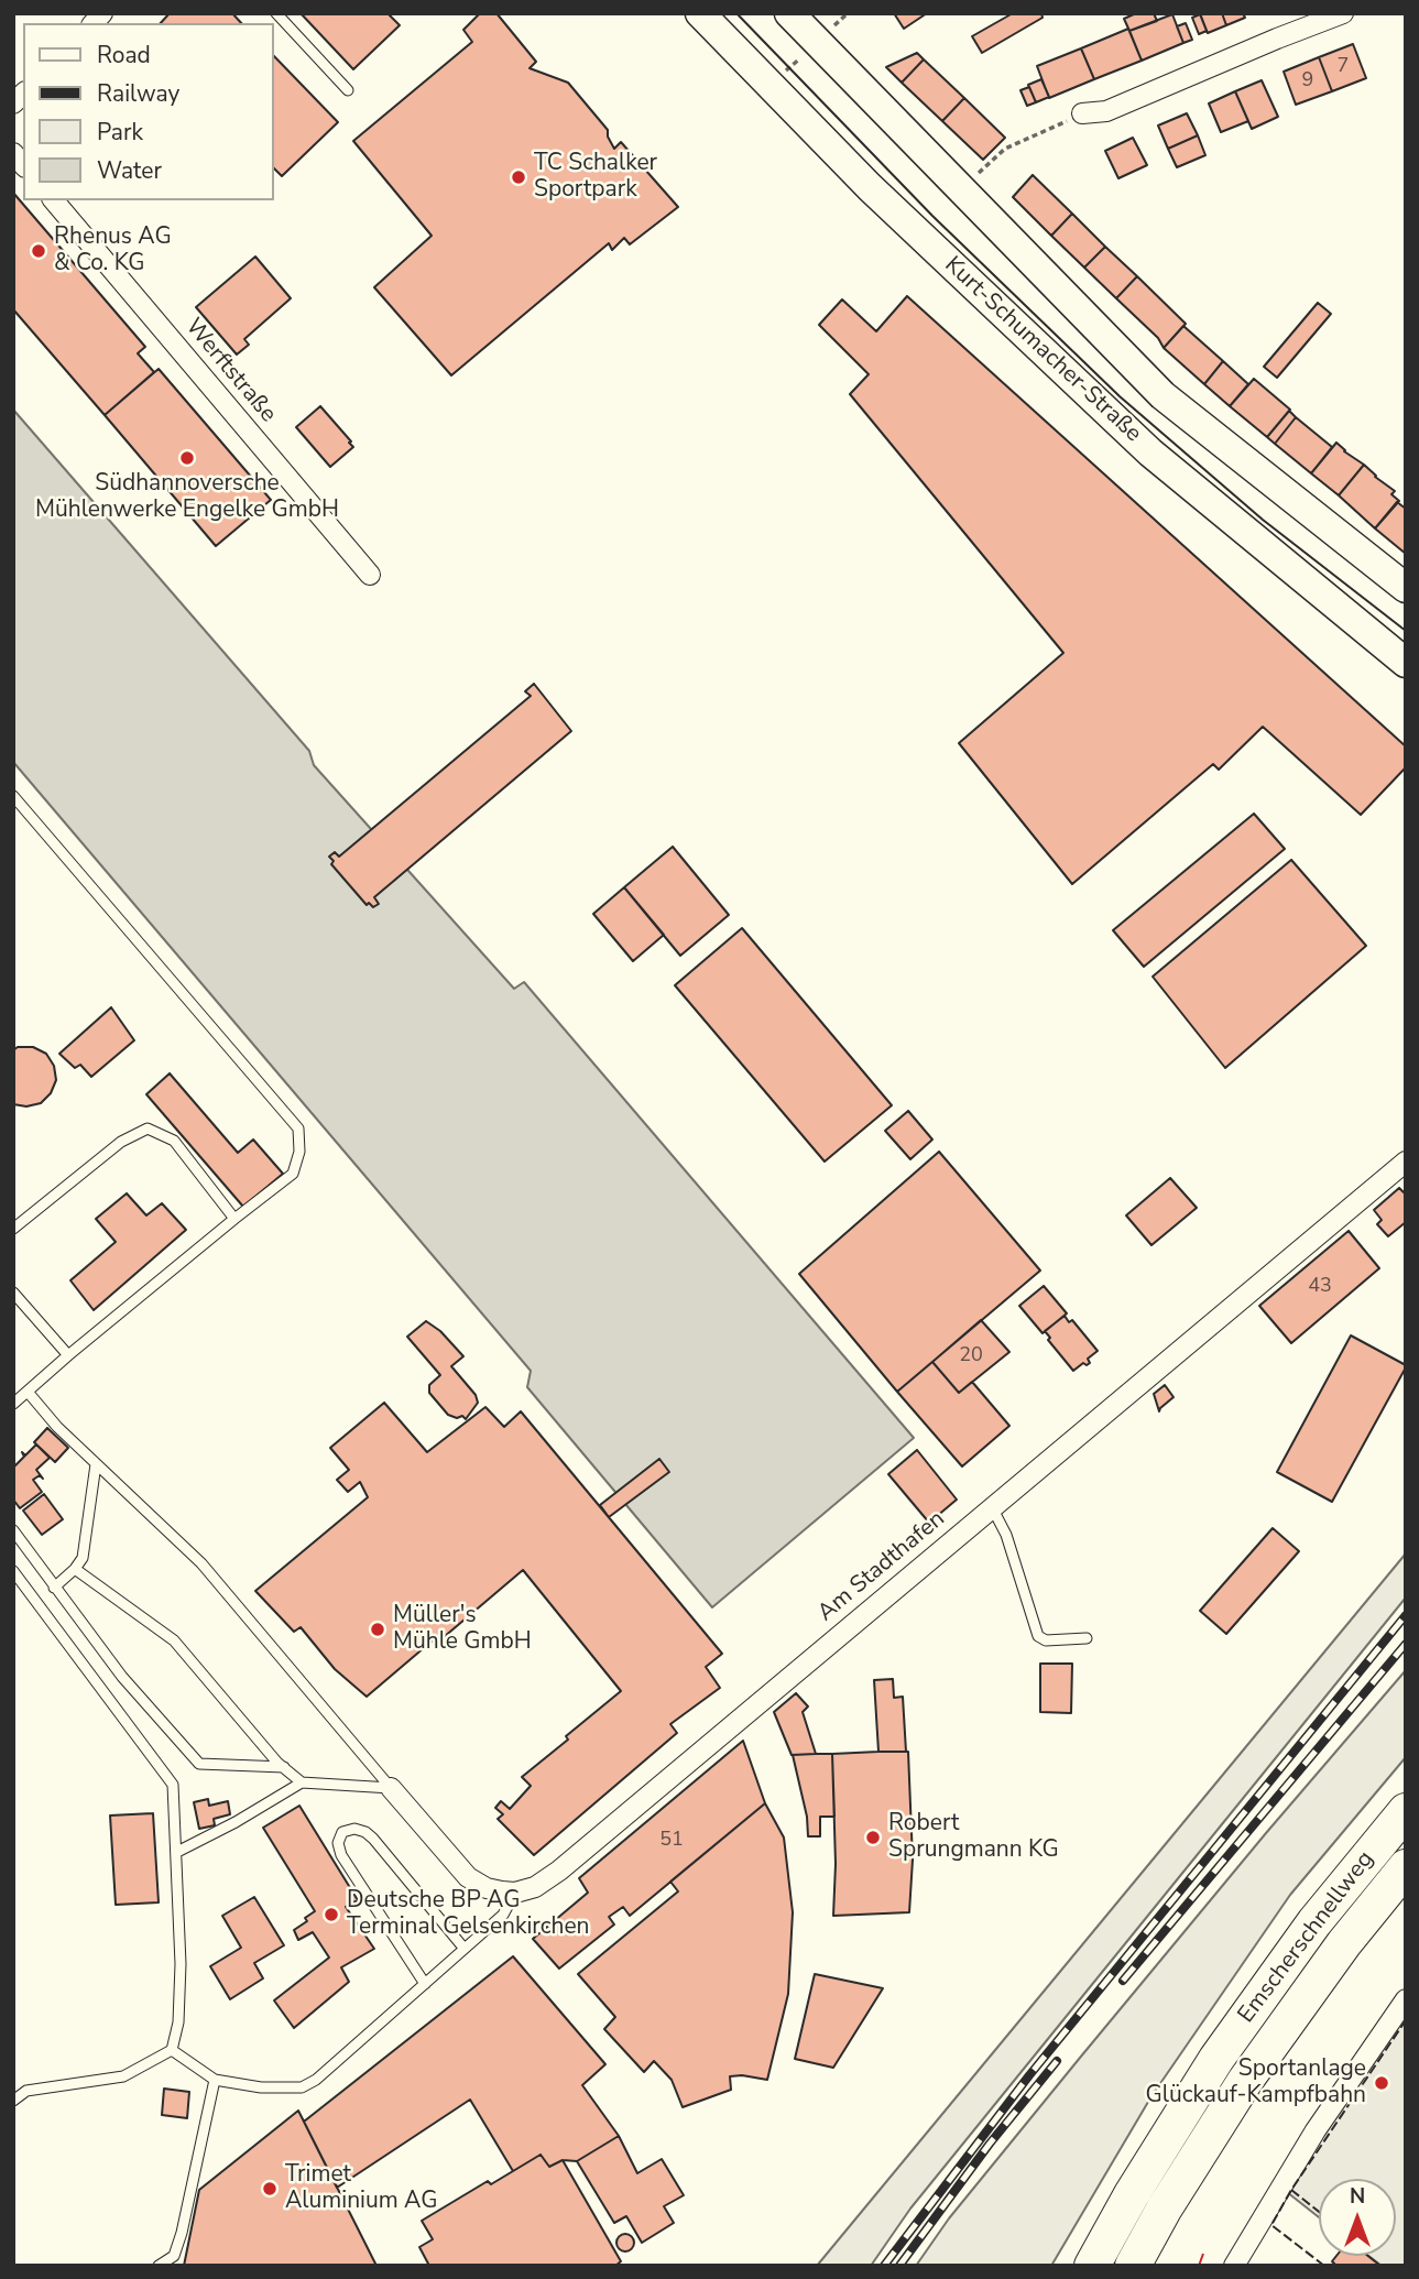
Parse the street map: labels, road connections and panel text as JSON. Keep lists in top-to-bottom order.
{
  "streets": {
    "highway": ["Emscherschnellweg"],
    "main road": ["Kurt-Schumacher-Straße"],
    "street": ["Werftstraße", "Am Stadthafen"]
  },
  "places": [
    "TC Schalker Sportpark",
    "Rhenus AG & Co. KG",
    "Südhannoversche Mühlenwerke Engelke GmbH",
    "Müller's Mühle GmbH",
    "Robert Sprungmann KG",
    "Deutsche BP AG Terminal Gelsenkirchen",
    "Sportanlage Glückauf-Kampfbahn",
    "Trimet Aluminium AG"
  ],
  "house_numbers": [
    "7",
    "9",
    "43",
    "20",
    "51"
  ],
  "legend": [
    "Road",
    "Railway",
    "Park",
    "Water"
  ],
  "north": "top"
}
